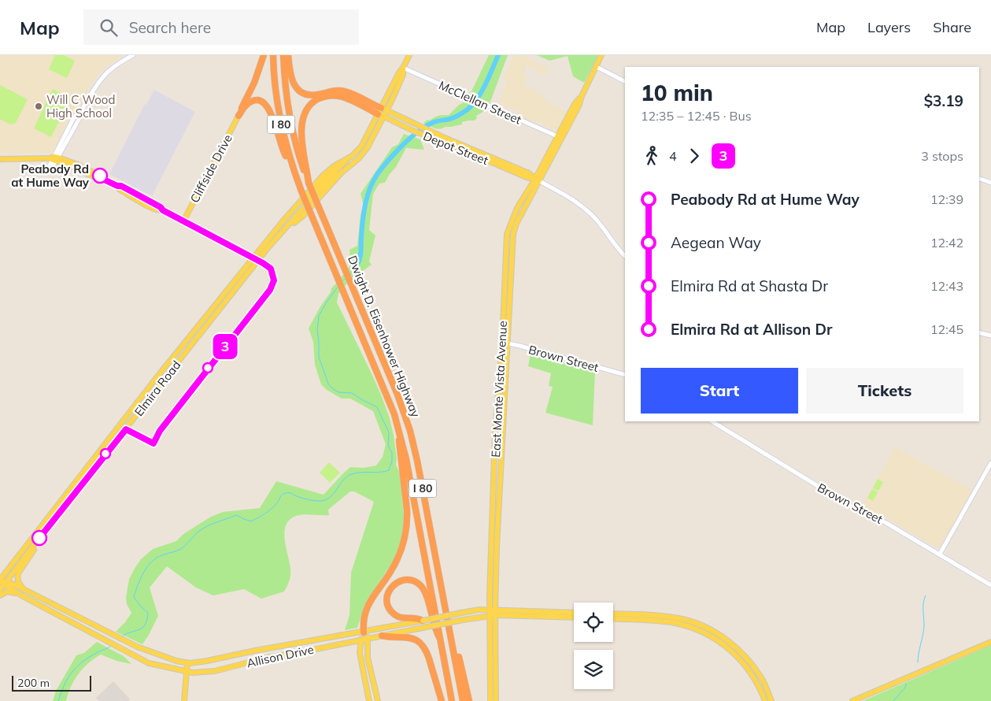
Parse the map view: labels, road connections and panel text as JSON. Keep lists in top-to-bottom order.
{
  "streets": {
    "highway": ["I 80", "Dwight D. Eisenhower Highway"],
    "main road": [
      "Depot Street",
      "Cliffside Drive",
      "Elmira Road",
      "East Monte Vista Avenue",
      "Allison Drive"
    ],
    "street": ["McClellan Street", "Brown Street"]
  },
  "crossings": [
    ["McClellan Street", "East Monte Vista Avenue"],
    ["Depot Street", "Elmira Road"],
    ["Depot Street", "East Monte Vista Avenue"],
    ["Brown Street", "East Monte Vista Avenue"],
    ["Elmira Road", "Allison Drive"],
    ["East Monte Vista Avenue", "Allison Drive"]
  ],
  "places": ["Will C Wood High School", "Peabody Rd at Hume Way"],
  "lines": ["bus line 3"],
  "scale_bar": "200 m",
  "page": {
    "header": "Map",
    "search": "Search here",
    "nav": ["Map", "Layers", "Share"],
    "on_map": "3",
    "heading": ["10 min", "12:35 – 12:45 · Bus", "$3.19"],
    "legs": ["4", "3", "3 stops"],
    "list": [
      {
        "name": "Peabody Rd at Hume Way",
        "value": "12:39"
      },
      {
        "name": "Aegean Way",
        "value": "12:42"
      },
      {
        "name": "Elmira Rd at Shasta Dr",
        "value": "12:43"
      },
      {
        "name": "Elmira Rd at Allison Dr",
        "value": "12:45"
      }
    ],
    "buttons": ["Start", "Tickets"],
    "scale": "200 m"
  }
}
